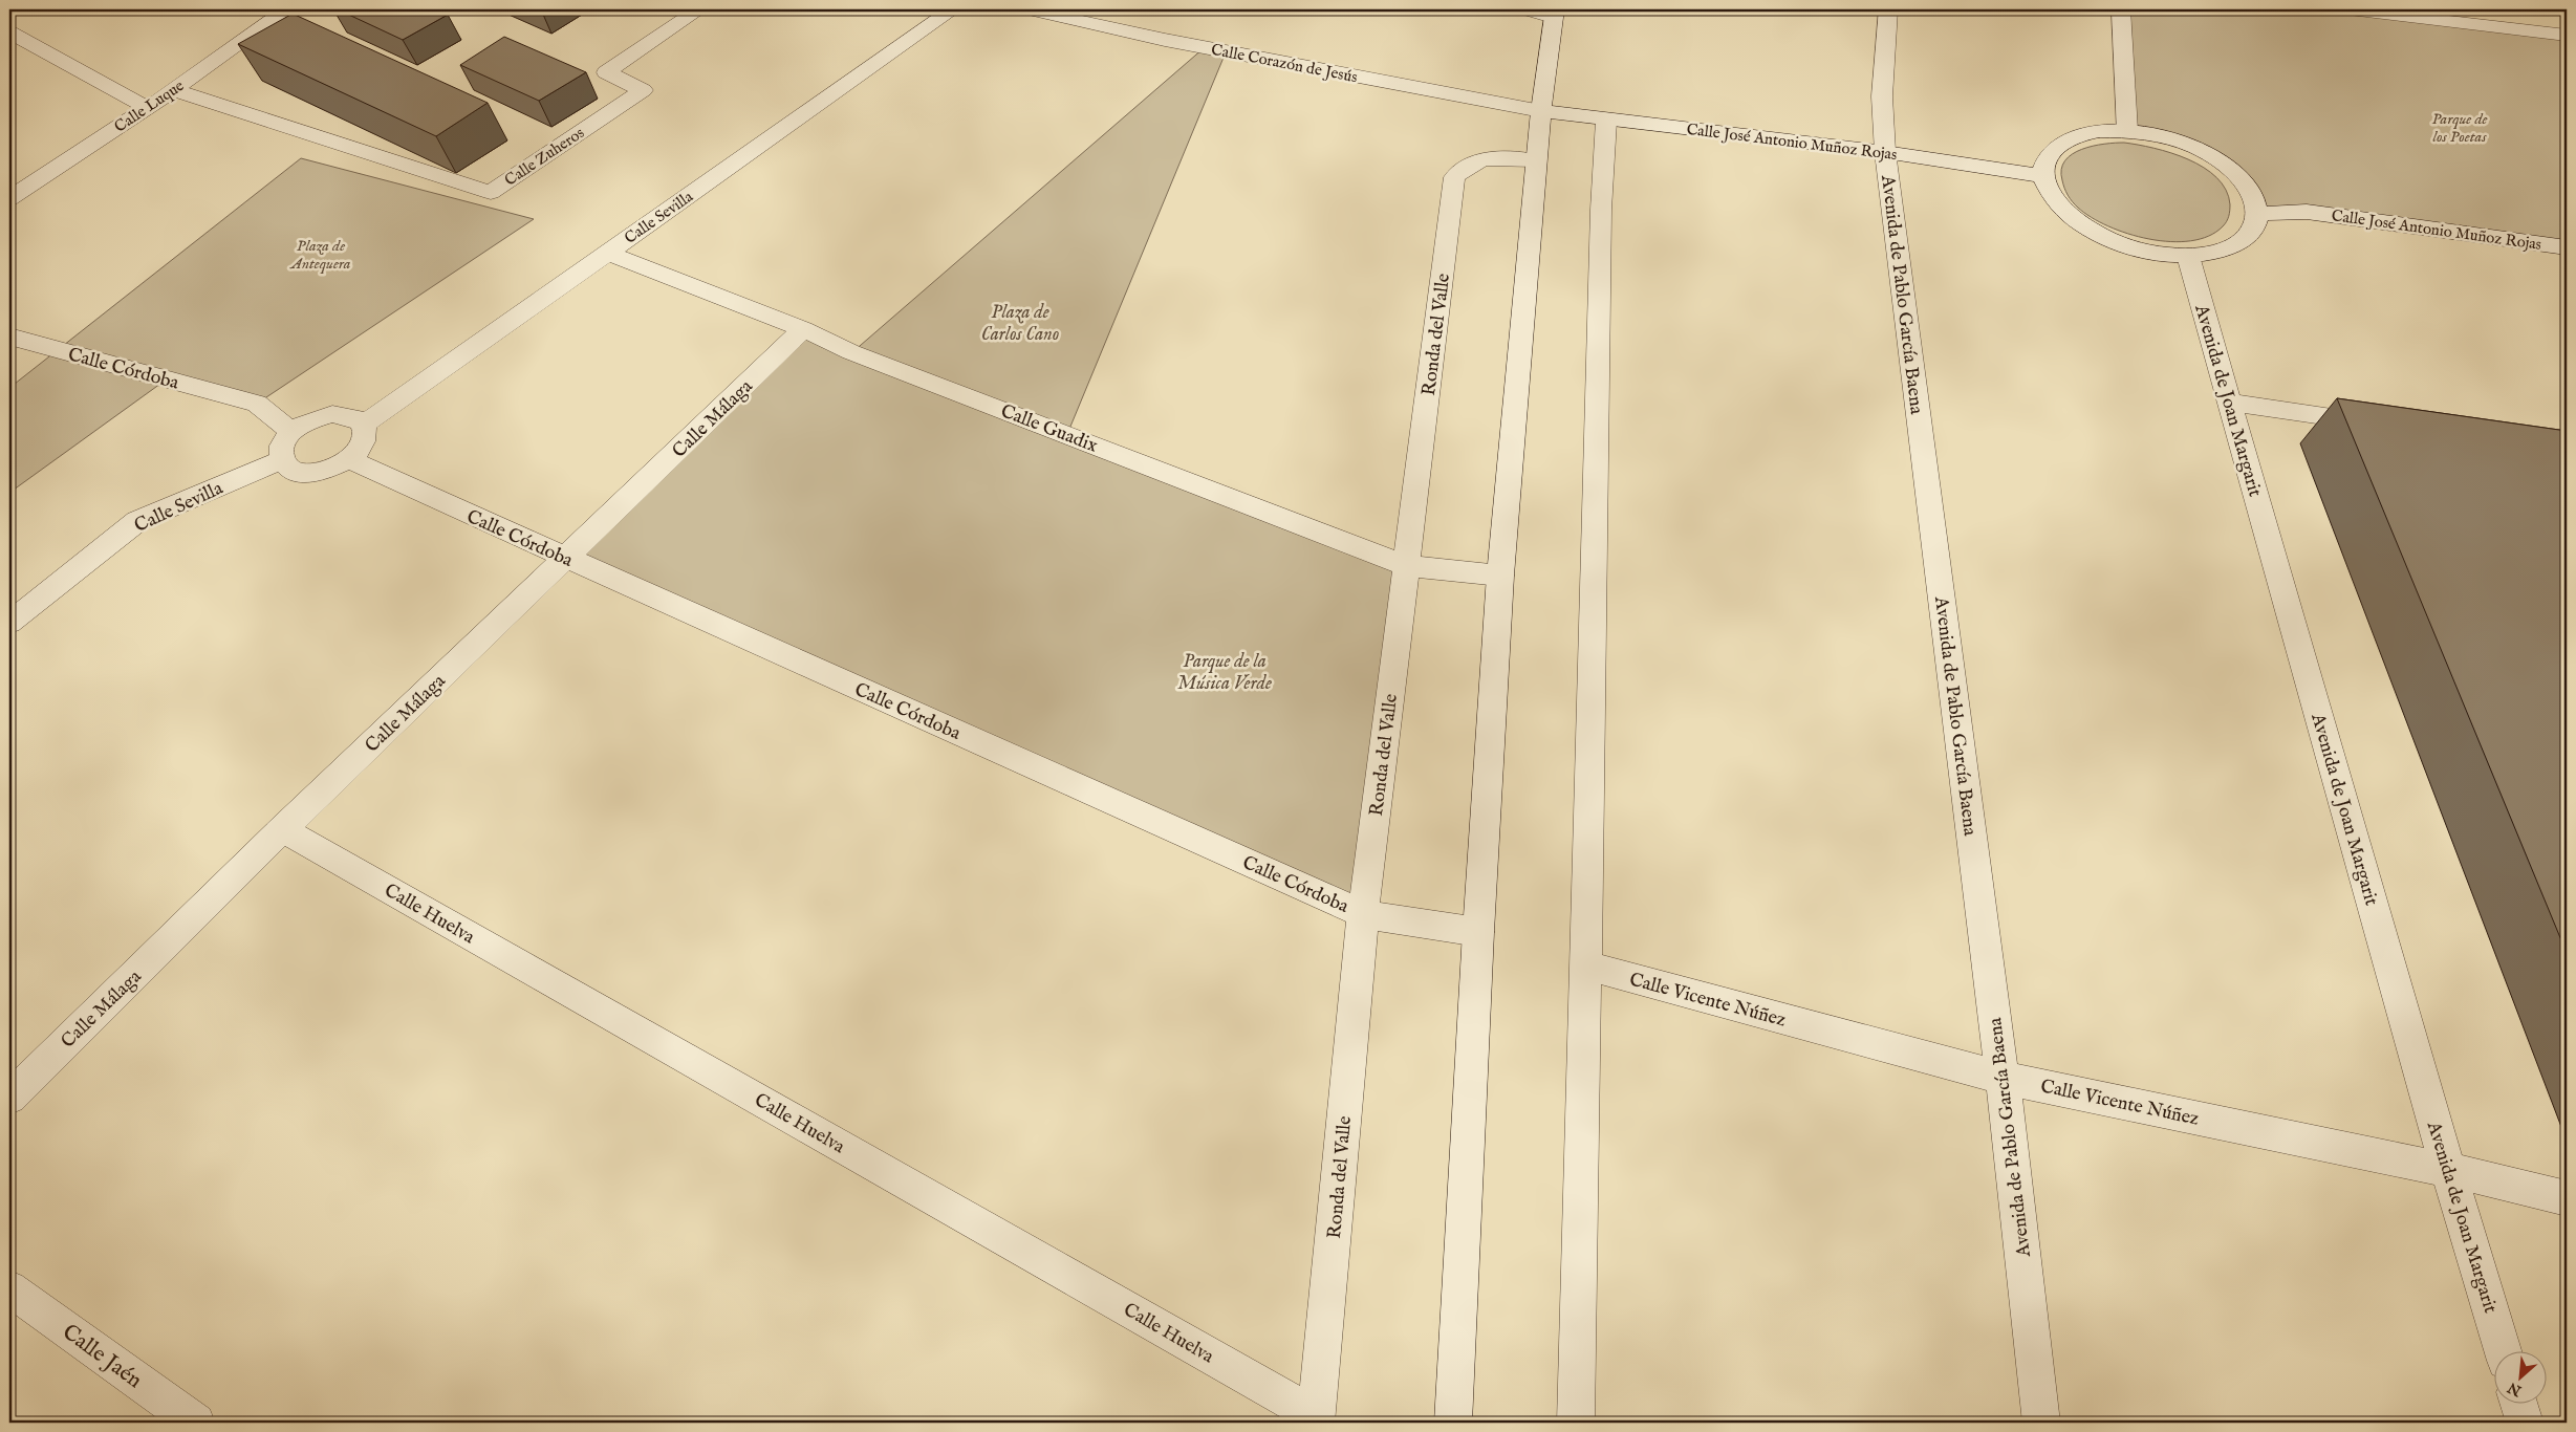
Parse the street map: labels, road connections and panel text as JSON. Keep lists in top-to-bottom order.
{
  "streets": {
    "street": [
      "Calle Corazón de Jesús",
      "Calle Luque",
      "Calle José Antonio Muñoz Rojas",
      "Calle Zuheros",
      "Calle Sevilla",
      "Avenida de Pablo García Baena",
      "Ronda del Valle",
      "Calle Córdoba",
      "Avenida de Joan Margarit",
      "Calle Málaga",
      "Calle Guadix",
      "Calle Huelva",
      "Calle Vicente Núñez",
      "Calle Jaén"
    ]
  },
  "crossings": [
    ["Calle Corazón de Jesús", "Calle José Antonio Muñoz Rojas"],
    ["Calle Luque", "Calle Zuheros"],
    ["Calle José Antonio Muñoz Rojas", "Avenida de Pablo García Baena"],
    ["Calle Sevilla", "Calle Córdoba"],
    ["Calle Sevilla", "Calle Guadix"],
    ["Avenida de Pablo García Baena", "Calle Vicente Núñez"],
    ["Ronda del Valle", "Calle Córdoba"],
    ["Ronda del Valle", "Calle Guadix"],
    ["Ronda del Valle", "Calle Huelva"],
    ["Calle Córdoba", "Calle Málaga"],
    ["Avenida de Joan Margarit", "Calle Vicente Núñez"],
    ["Calle Málaga", "Calle Guadix"],
    ["Calle Málaga", "Calle Huelva"]
  ],
  "parks": [
    "Parque de los Poetas",
    "Plaza de Antequera",
    "Plaza de Carlos Cano",
    "Parque de la Música Verde"
  ],
  "north": "bottom left"
}
